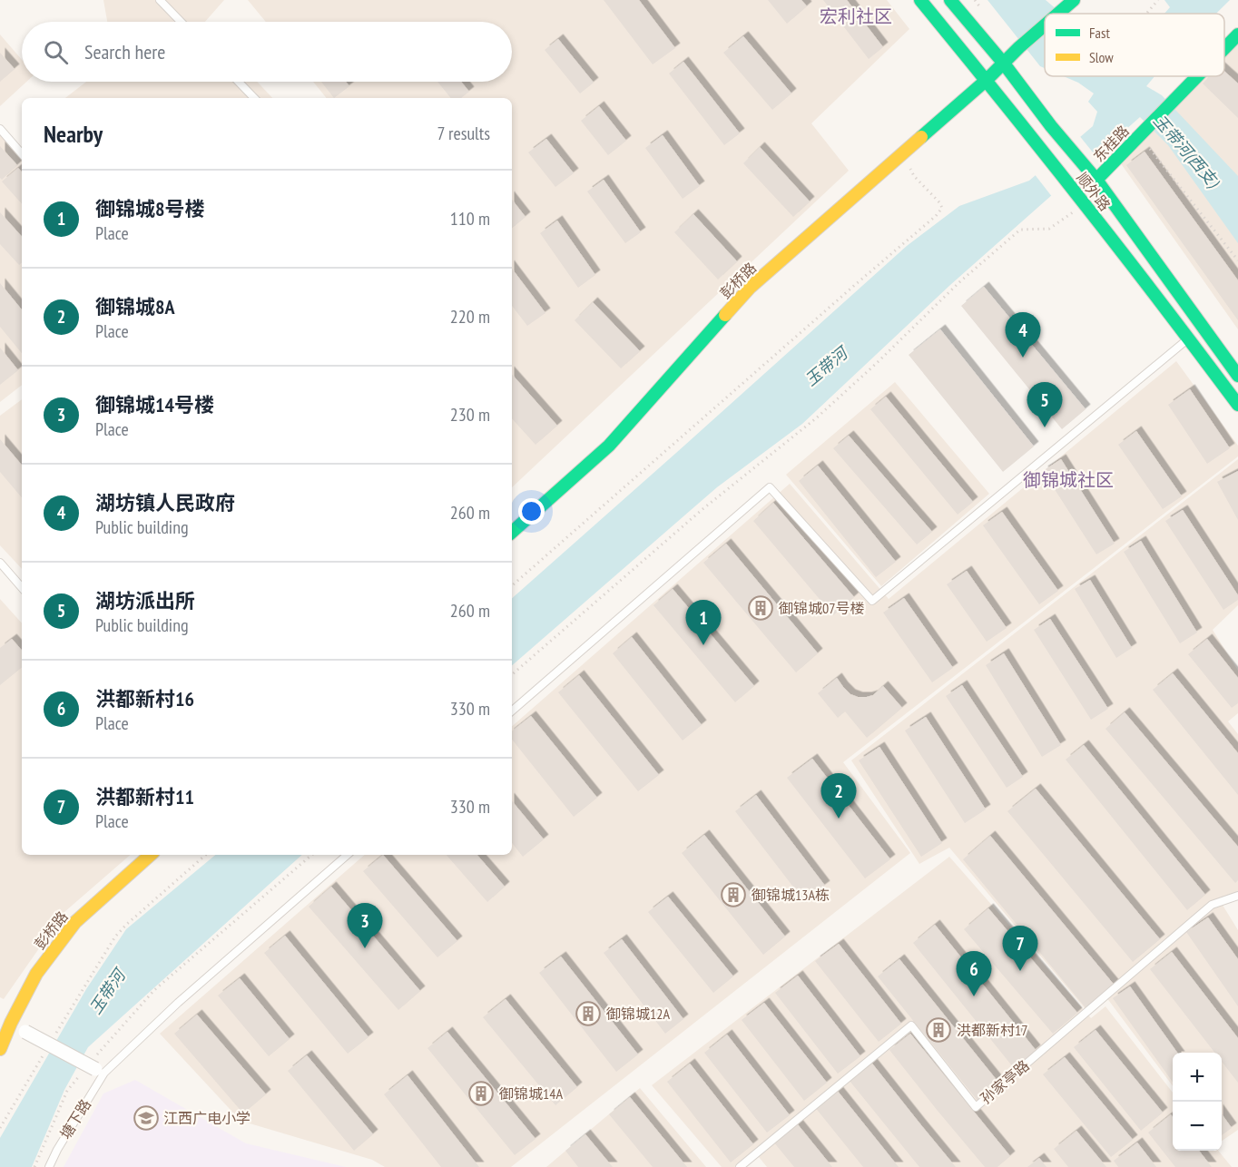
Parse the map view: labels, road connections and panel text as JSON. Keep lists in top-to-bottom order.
{
  "streets": {
    "street": ["东桂路", "顺外路", "彭桥路"],
    "lane": ["孙家亭路", "塘下路"]
  },
  "crossings": [
    ["东桂路", "顺外路"],
    ["顺外路", "彭桥路"]
  ],
  "districts": ["宏利社区", "御锦城社区"],
  "water": ["玉带河(西支)", "玉带河"],
  "places": {
    "building": [
      "御锦城07号楼",
      "御锦城13A栋",
      "御锦城12A",
      "洪都新村17",
      "御锦城14A"
    ],
    "school or university": ["江西广电小学"]
  },
  "legend": ["Fast", "Slow"],
  "page": {
    "search": "Search here",
    "heading": ["Nearby", "7 results"],
    "list": [
      {
        "mark": "1",
        "name": "御锦城8号楼",
        "note": "Place",
        "value": "110 m"
      },
      {
        "mark": "2",
        "name": "御锦城8A",
        "note": "Place",
        "value": "220 m"
      },
      {
        "mark": "3",
        "name": "御锦城14号楼",
        "note": "Place",
        "value": "230 m"
      },
      {
        "mark": "4",
        "name": "湖坊镇人民政府",
        "note": "Public building",
        "value": "260 m"
      },
      {
        "mark": "5",
        "name": "湖坊派出所",
        "note": "Public building",
        "value": "260 m"
      },
      {
        "mark": "6",
        "name": "洪都新村16",
        "note": "Place",
        "value": "330 m"
      },
      {
        "mark": "7",
        "name": "洪都新村11",
        "note": "Place",
        "value": "330 m"
      }
    ],
    "pins": [
      "4",
      "5",
      "1",
      "2",
      "3",
      "7",
      "6"
    ],
    "map_buttons": ["+", "−"]
  }
}
